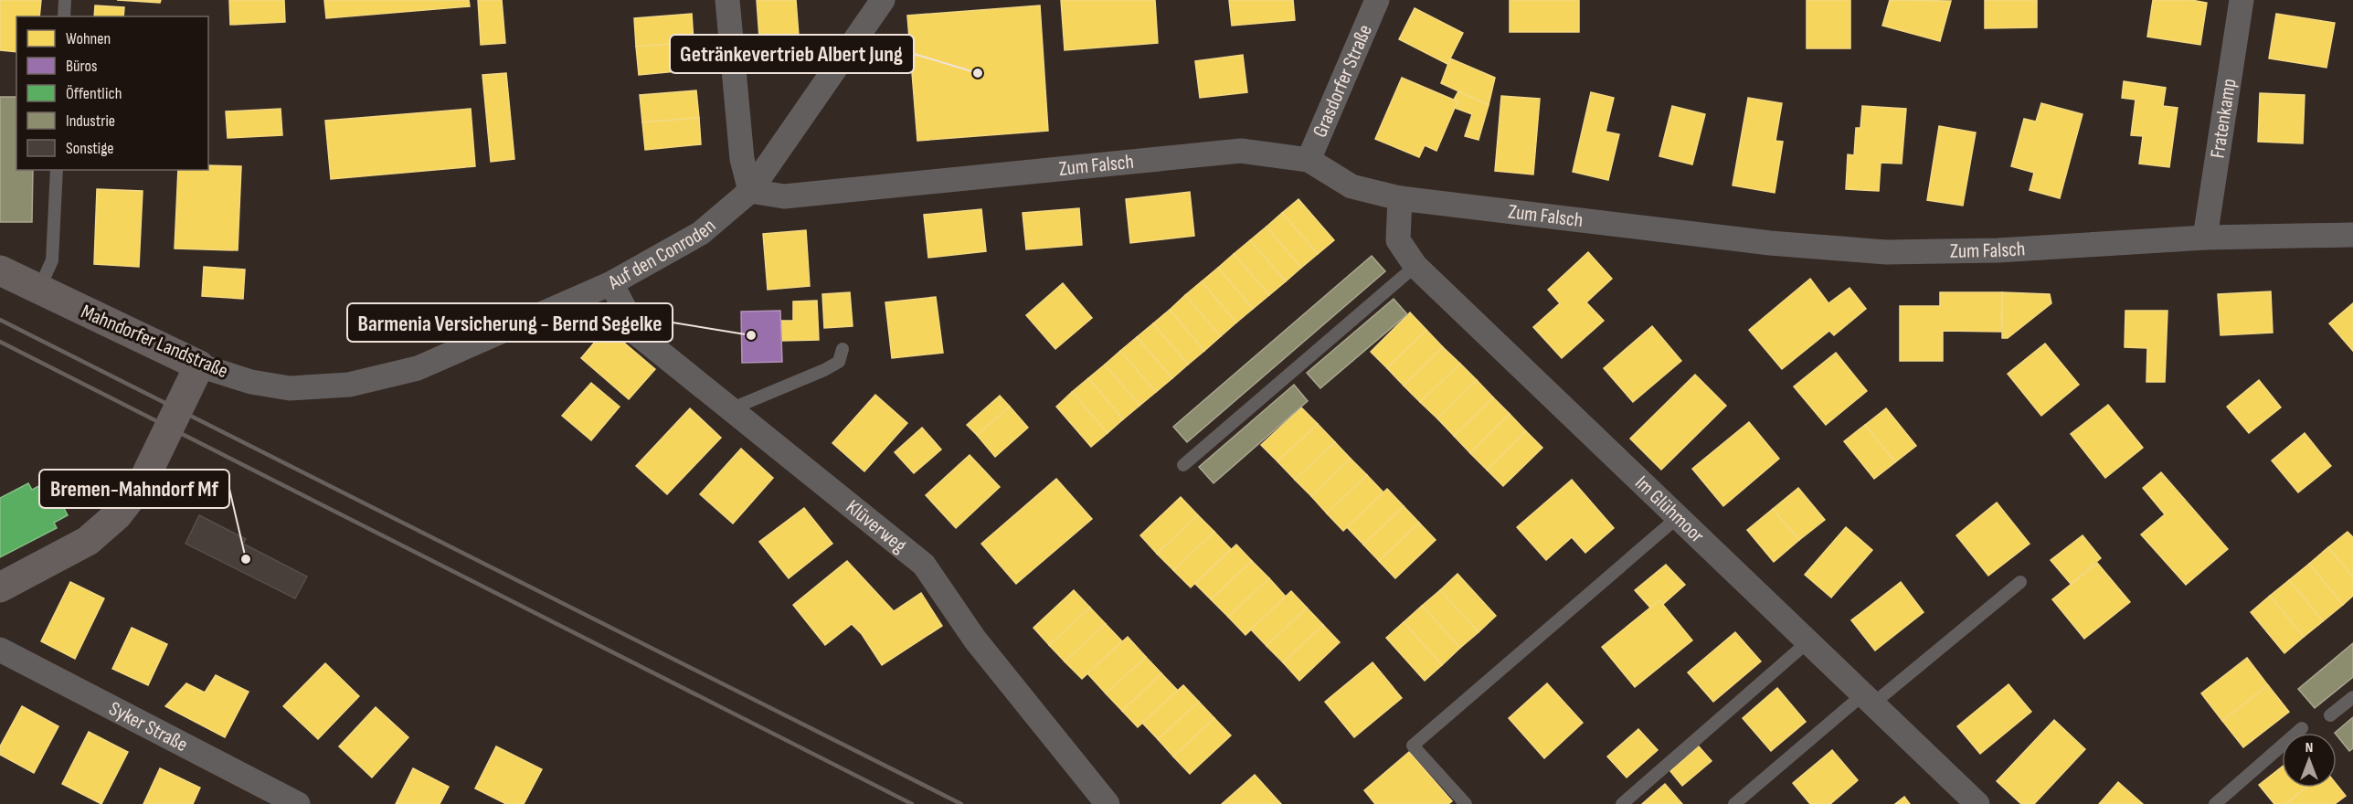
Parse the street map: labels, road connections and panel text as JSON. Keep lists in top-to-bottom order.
{
  "streets": {
    "street": [
      "Grasdorfer Straße",
      "Fratenkamp",
      "Zum Falsch",
      "Auf den Conroden",
      "Mahndorfer Landstraße",
      "Im Glühmoor",
      "Klüverweg",
      "Syker Straße"
    ]
  },
  "crossings": [
    ["Grasdorfer Straße", "Zum Falsch"],
    ["Fratenkamp", "Zum Falsch"],
    ["Zum Falsch", "Auf den Conroden"],
    ["Zum Falsch", "Im Glühmoor"],
    ["Auf den Conroden", "Mahndorfer Landstraße"],
    ["Auf den Conroden", "Klüverweg"]
  ],
  "places": ["Getränkevertrieb Albert Jung", "Barmenia Versicherung - Bernd Segelke", "Bremen-Mahndorf Mf"],
  "legend": [
    "Wohnen",
    "Büros",
    "Öffentlich",
    "Industrie",
    "Sonstige"
  ],
  "north": "top"
}
